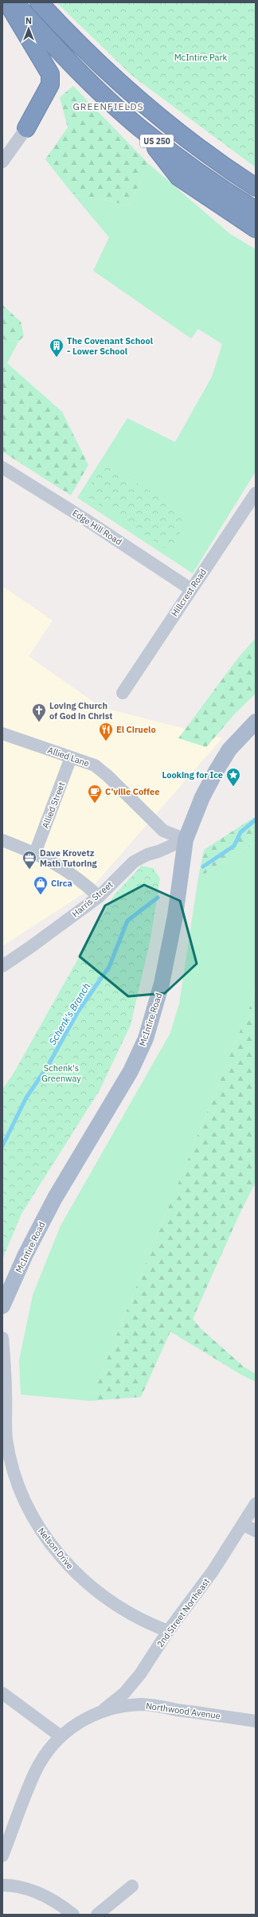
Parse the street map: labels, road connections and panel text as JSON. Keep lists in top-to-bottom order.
{
  "streets": {
    "highway": ["US 250"],
    "main road": ["McIntire Road"],
    "street": [
      "Edge Hill Road",
      "Hillcrest Road",
      "Allied Lane",
      "Allied Street",
      "Harris Street",
      "Nelson Drive",
      "2nd Street Northeast",
      "Northwood Avenue"
    ]
  },
  "crossings": [
    ["Edge Hill Road", "Hillcrest Road"],
    ["Allied Lane", "Allied Street"],
    ["Allied Lane", "Harris Street"],
    ["Allied Lane", "McIntire Road"],
    ["Harris Street", "McIntire Road"],
    ["Nelson Drive", "2nd Street Northeast"],
    ["2nd Street Northeast", "Northwood Avenue"]
  ],
  "districts": ["GREENFIELDS"],
  "water": ["Schenk's Branch"],
  "parks": ["McIntire Park", "Schenk's Greenway"],
  "places": {
    "building": ["The Covenant School - Lower School"],
    "church": ["Loving Church of God in Christ"],
    "restaurant": ["El Ciruelo"],
    "place": ["Looking for Ice"],
    "cafe": ["C’ville Coffee"],
    "office": ["Dave Krovetz Math Tutoring"],
    "shop": ["Circa"]
  },
  "north": "top"
}
